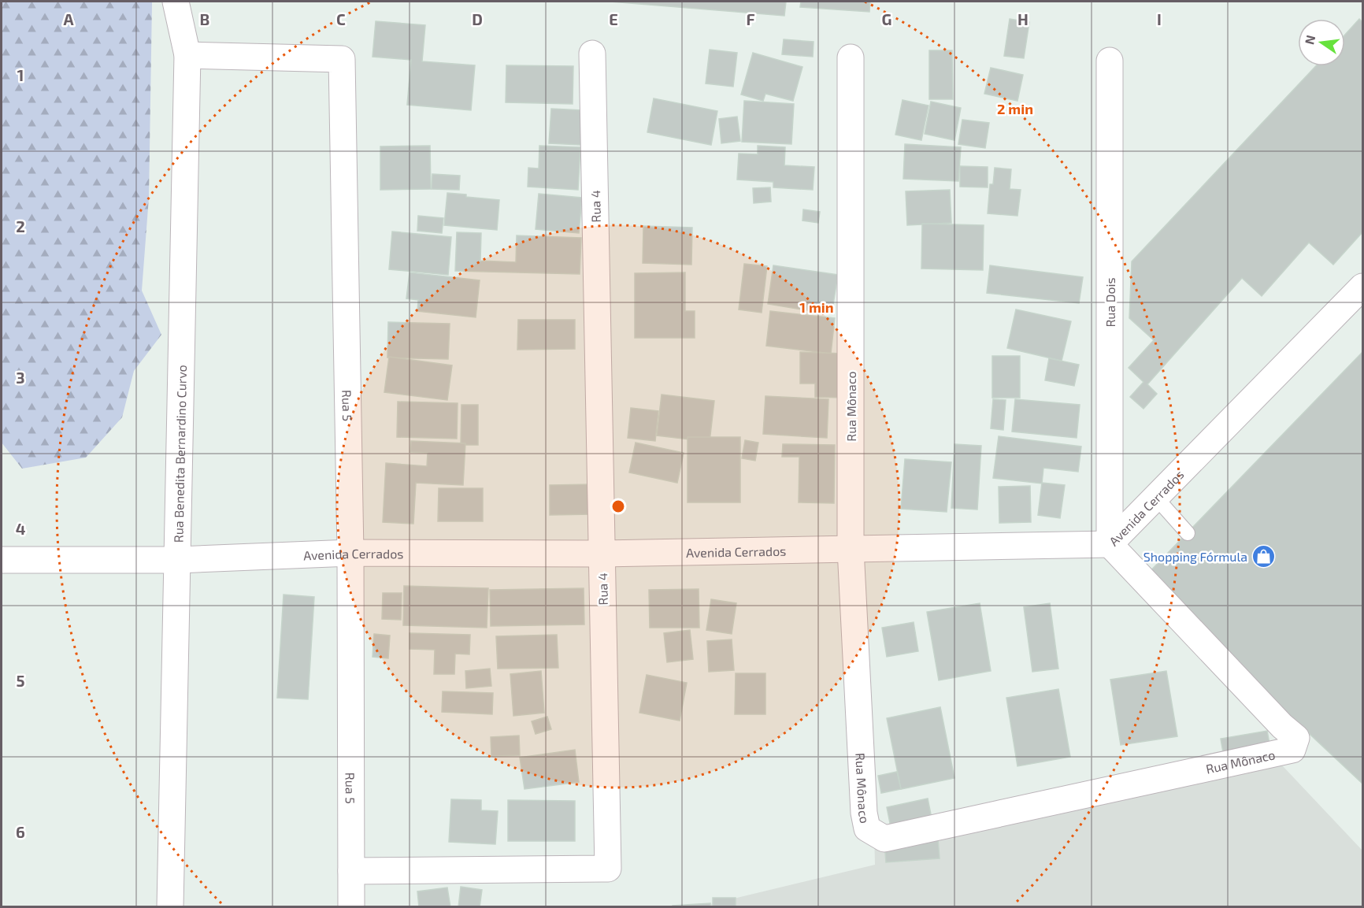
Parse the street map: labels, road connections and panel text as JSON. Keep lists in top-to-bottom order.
{
  "streets": {
    "street": [
      "Rua 4",
      "Rua Dois",
      "Rua 5",
      "Rua Mônaco",
      "Rua Benedita Bernardino Curvo",
      "Avenida Cerrados"
    ]
  },
  "crossings": [
    ["Rua 4", "Rua 5"],
    ["Rua 4", "Avenida Cerrados"],
    ["Rua Dois", "Rua Mônaco"],
    ["Rua Dois", "Avenida Cerrados"],
    ["Rua 5", "Rua Benedita Bernardino Curvo"],
    ["Rua 5", "Avenida Cerrados"],
    ["Rua Mônaco", "Avenida Cerrados"],
    ["Rua Benedita Bernardino Curvo", "Avenida Cerrados"]
  ],
  "places": {
    "shop": ["Shopping Fórmula"]
  },
  "north": "left",
  "grid": {
    "columns": [
      "A",
      "B",
      "C",
      "D",
      "E",
      "F",
      "G",
      "H",
      "I"
    ],
    "rows": [
      "1",
      "2",
      "3",
      "4",
      "5",
      "6"
    ]
  },
  "rings": ["2 min", "1 min"]
}
